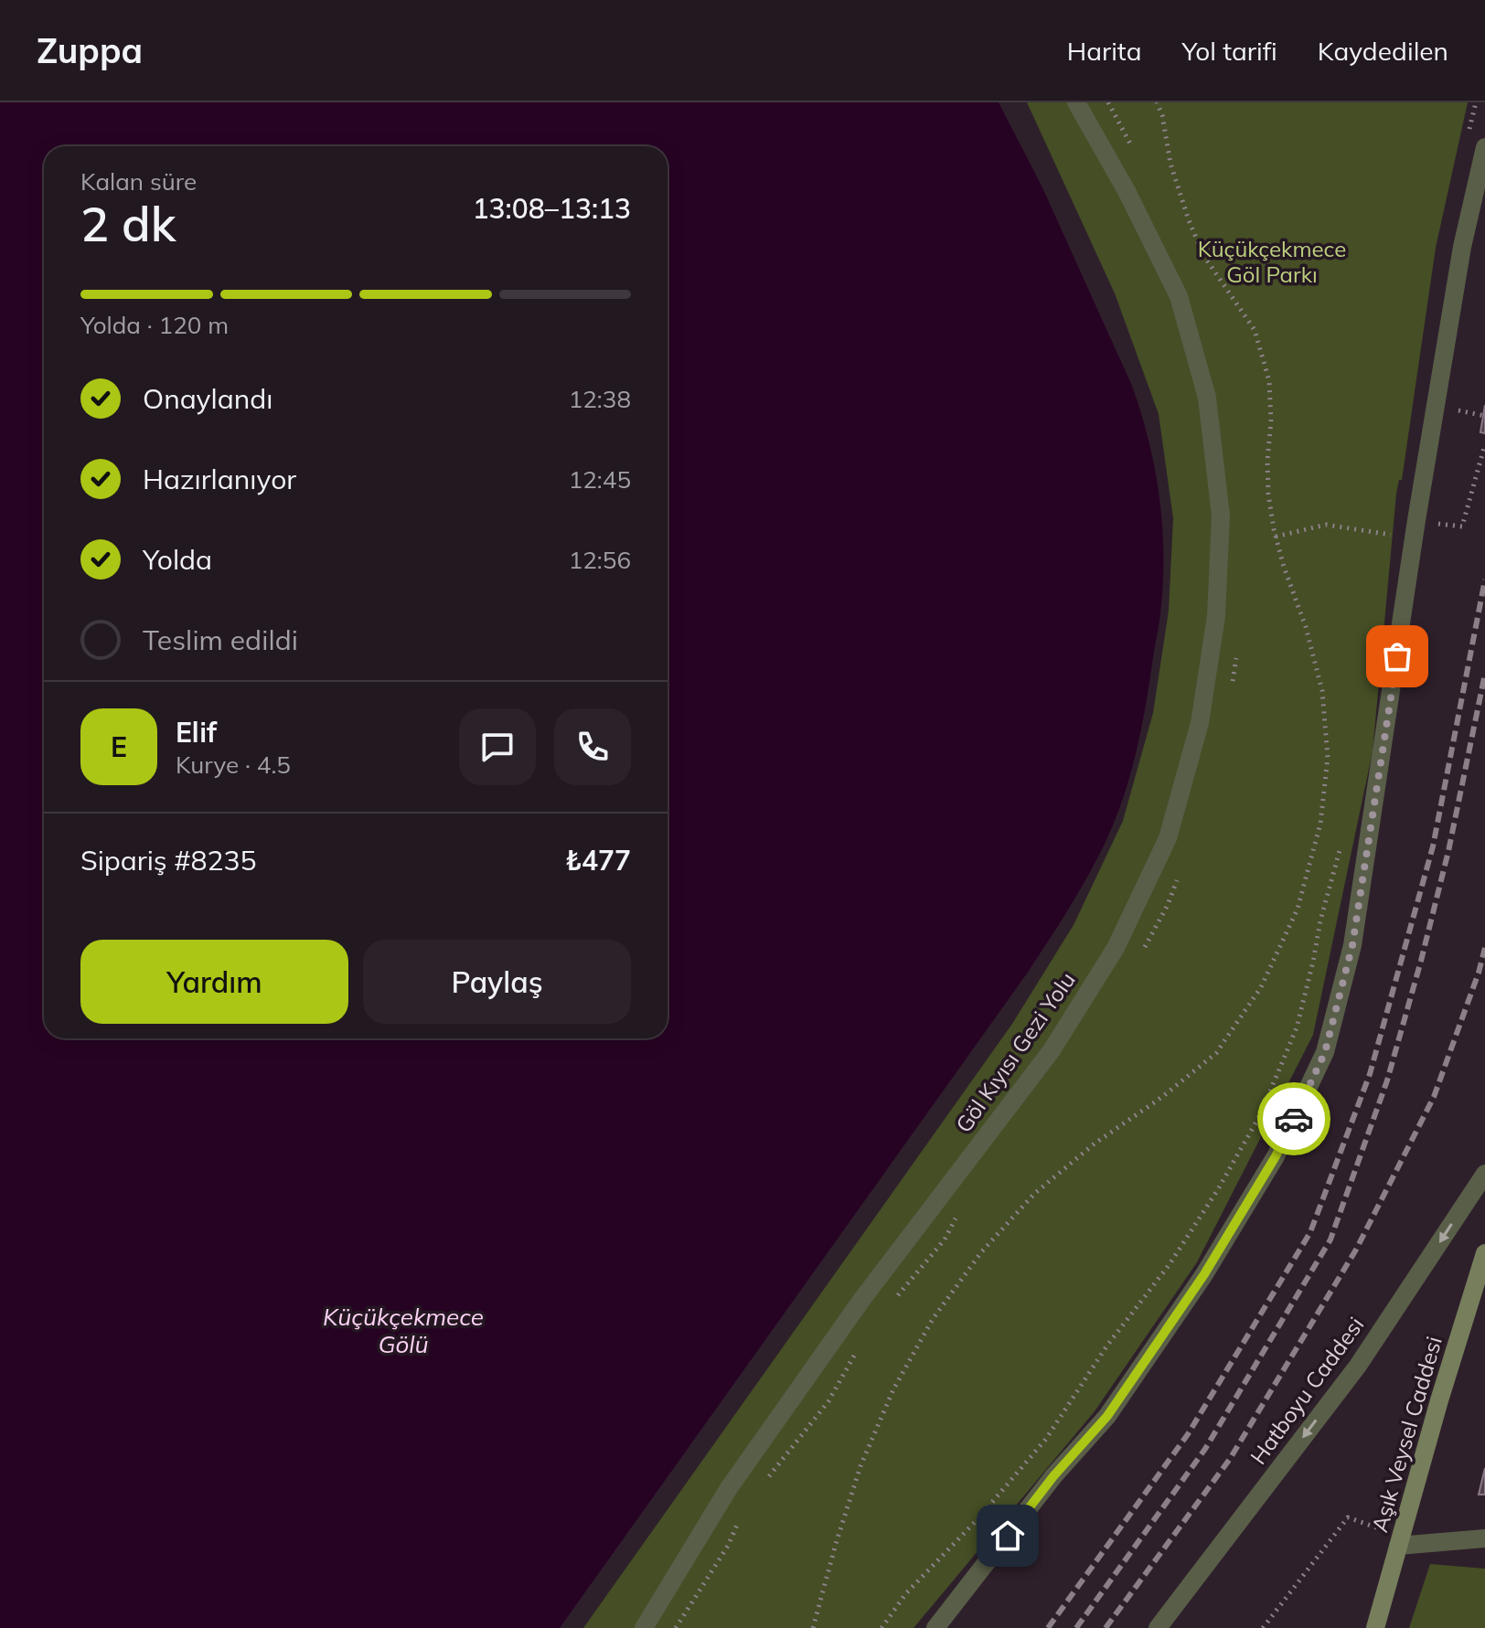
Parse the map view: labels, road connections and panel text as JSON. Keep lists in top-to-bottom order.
{
  "streets": {
    "main road": ["Aşık Veysel Caddesi"],
    "street": ["Göl Kıyısı Gezi Yolu", "Hatboyu Caddesi"]
  },
  "one_way": ["Hatboyu Caddesi"],
  "water": ["Küçükçekmece Gölü"],
  "parks": ["Küçükçekmece Göl Parkı"],
  "page": {
    "header": "Zuppa",
    "nav": ["Harita", "Yol tarifi", "Kaydedilen"],
    "heading": ["2 dk", "Kalan süre", "13:08–13:13"],
    "panel": [
      "Elif",
      "Kurye · 4.5",
      "Sipariş #8235",
      "₺477"
    ],
    "bar": "Yolda · 120 m",
    "list": [
      ["Onaylandı", "12:38"],
      ["Hazırlanıyor", "12:45"],
      ["Yolda", "12:56"],
      "Teslim edildi"
    ],
    "round": "E",
    "buttons": ["Yardım", "Paylaş"]
  }
}
